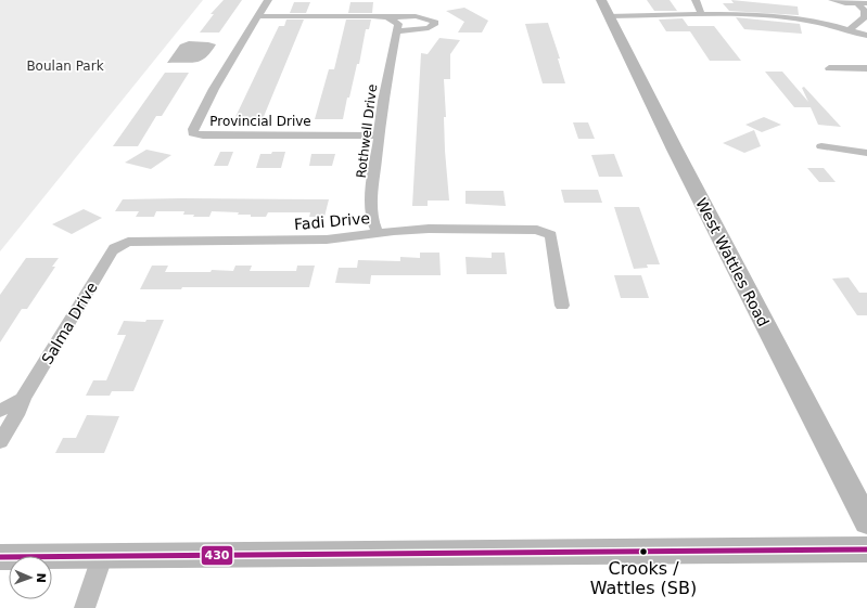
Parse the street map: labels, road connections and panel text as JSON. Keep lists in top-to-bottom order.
{
  "streets": {
    "street": [
      "Provincial Drive",
      "Rothwell Drive",
      "Fadi Drive",
      "West Wattles Road",
      "Salma Drive"
    ]
  },
  "crossings": [
    ["Provincial Drive", "Rothwell Drive"],
    ["Rothwell Drive", "Fadi Drive"],
    ["Fadi Drive", "Salma Drive"]
  ],
  "parks": ["Boulan Park"],
  "places": ["Crooks / Wattles (SB)"],
  "lines": ["transit line 430"],
  "north": "right"
}
